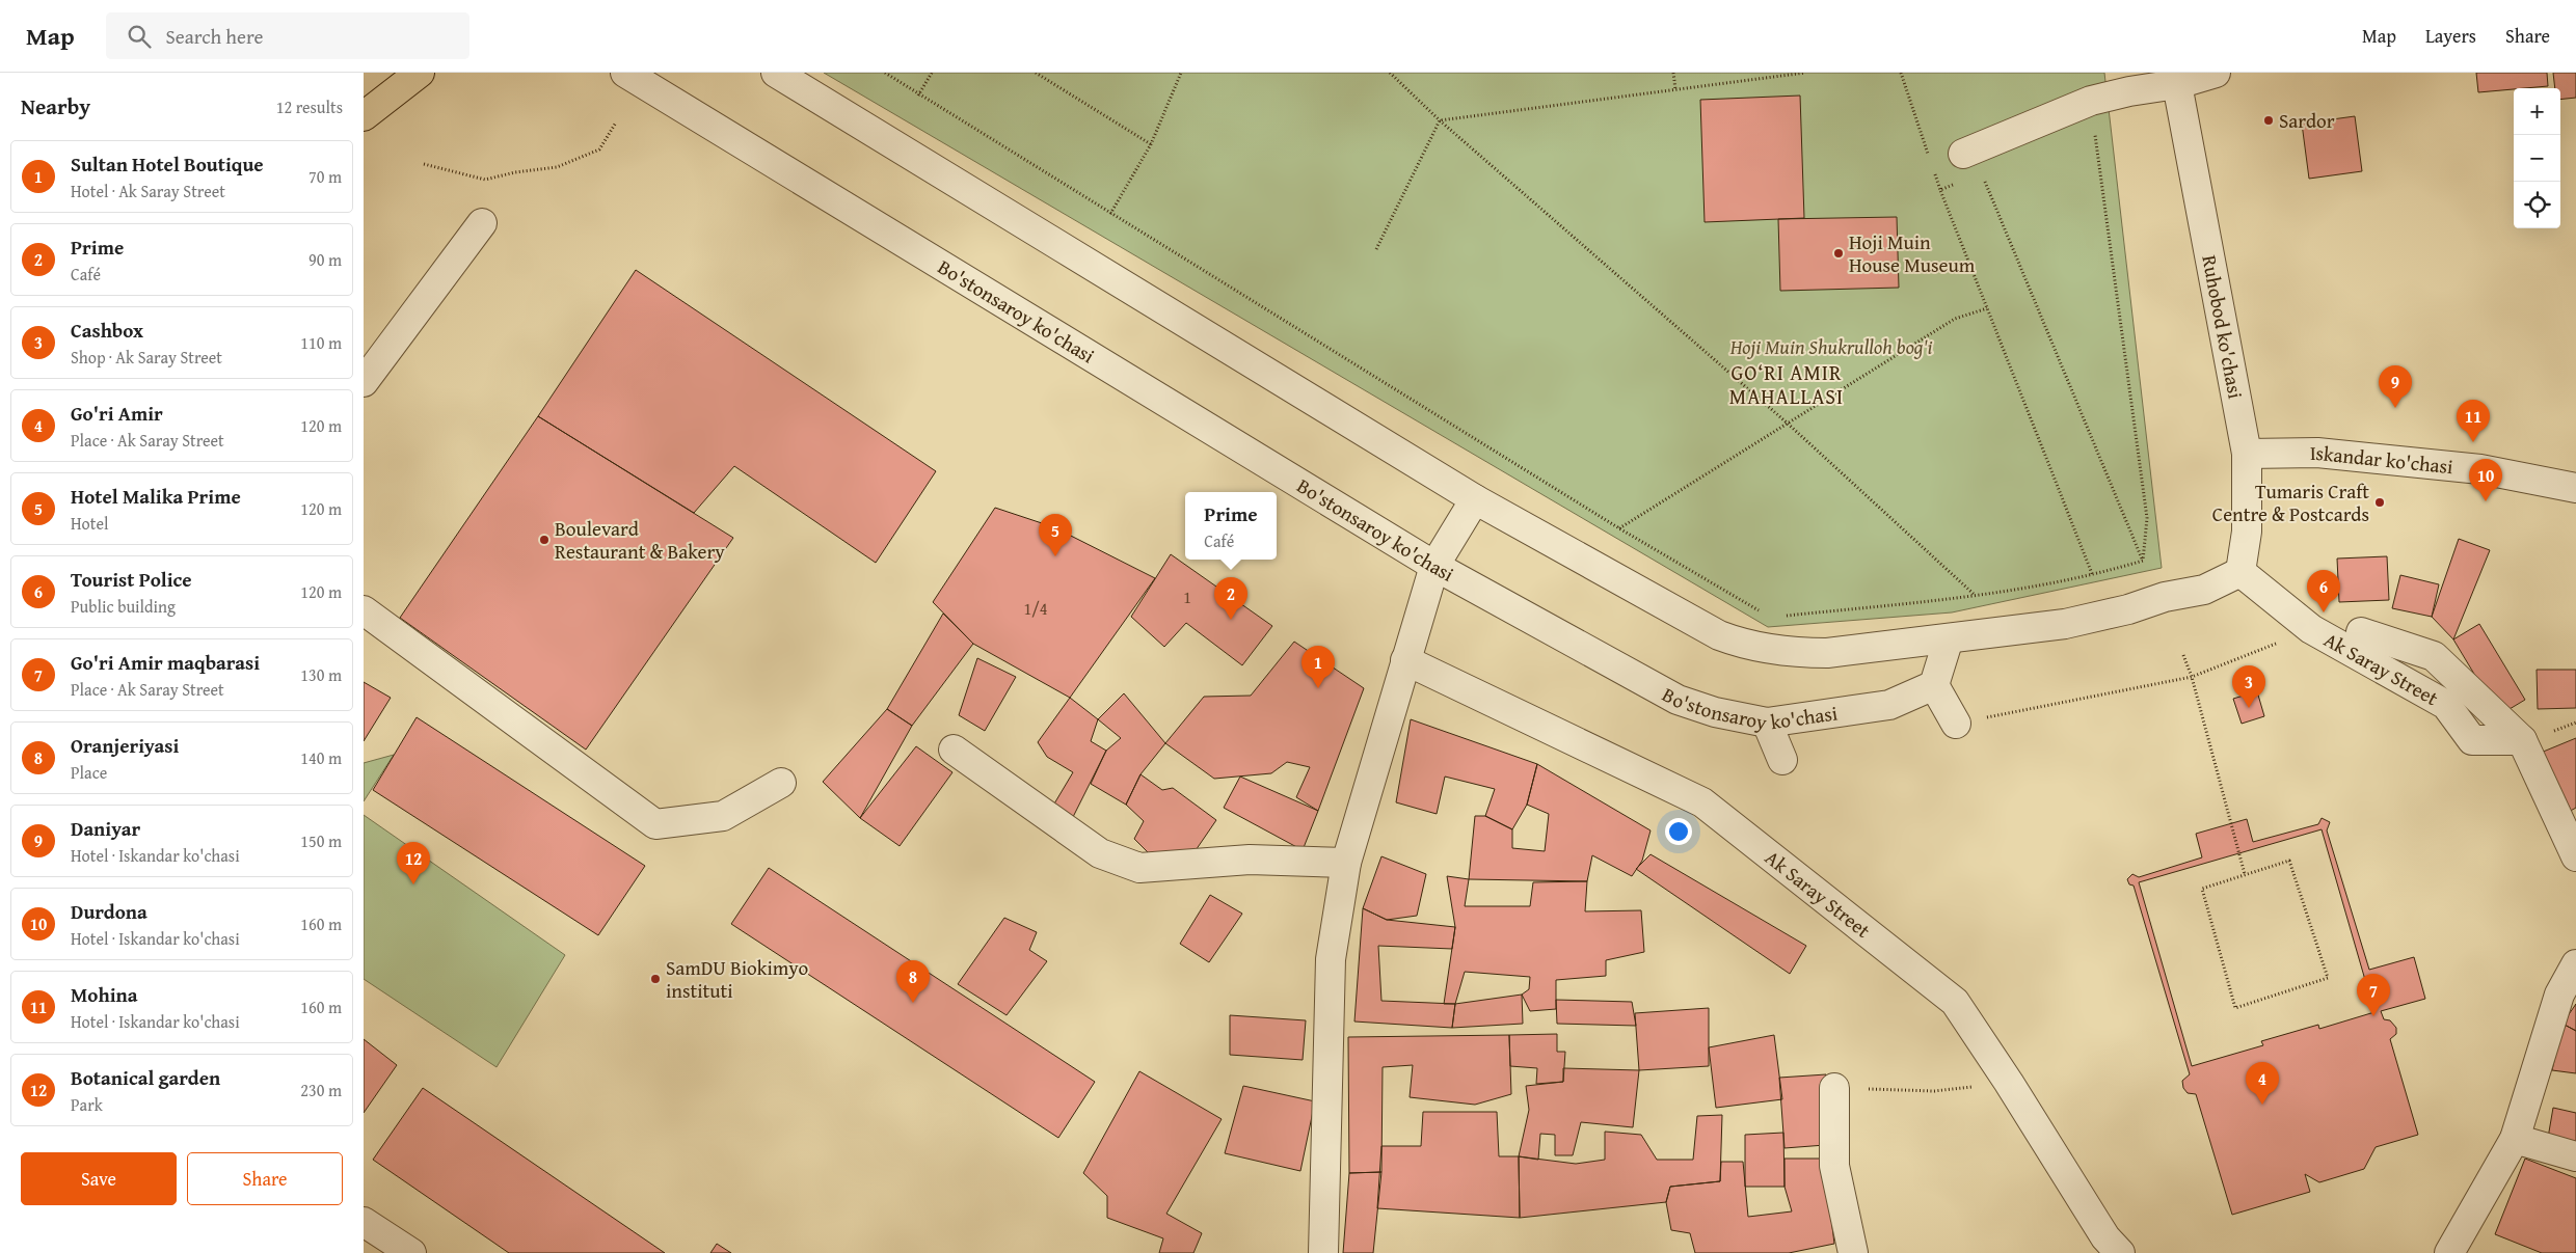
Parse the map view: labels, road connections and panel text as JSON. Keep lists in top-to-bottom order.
{
  "streets": {
    "street": [
      "Bo'stonsaroy ko'chasi",
      "Ruhobod ko'chasi",
      "Iskandar ko'chasi",
      "Ak Saray Street"
    ]
  },
  "crossings": [
    ["Ruhobod ko'chasi", "Iskandar ko'chasi"],
    ["Ruhobod ko'chasi", "Ak Saray Street"]
  ],
  "districts": ["GO‘RI AMIR MAHALLASI"],
  "parks": ["Hoji Muin Shukrulloh bog'i"],
  "places": [
    "Sardor",
    "Hoji Muin House Museum",
    "Tumaris Craft Centre & Postcards",
    "Boulevard Restaurant & Bakery",
    "SamDU Biokimyo instituti"
  ],
  "house_numbers": ["1", "1/4"],
  "page": {
    "header": "Map",
    "search": "Search here",
    "nav": ["Map", "Layers", "Share"],
    "heading": ["Nearby", "12 results"],
    "map_buttons": ["+", "−"],
    "list": [
      {
        "mark": "1",
        "name": "Sultan Hotel Boutique",
        "note": "Hotel · Ak Saray Street",
        "value": "70 m"
      },
      {
        "mark": "2",
        "name": "Prime",
        "note": "Café",
        "value": "90 m"
      },
      {
        "mark": "3",
        "name": "Cashbox",
        "note": "Shop · Ak Saray Street",
        "value": "110 m"
      },
      {
        "mark": "4",
        "name": "Go'ri Amir",
        "note": "Place · Ak Saray Street",
        "value": "120 m"
      },
      {
        "mark": "5",
        "name": "Hotel Malika Prime",
        "note": "Hotel",
        "value": "120 m"
      },
      {
        "mark": "6",
        "name": "Tourist Police",
        "note": "Public building",
        "value": "120 m"
      },
      {
        "mark": "7",
        "name": "Go'ri Amir maqbarasi",
        "note": "Place · Ak Saray Street",
        "value": "130 m"
      },
      {
        "mark": "8",
        "name": "Oranjeriyasi",
        "note": "Place",
        "value": "140 m"
      },
      {
        "mark": "9",
        "name": "Daniyar",
        "note": "Hotel · Iskandar ko'chasi",
        "value": "150 m"
      },
      {
        "mark": "10",
        "name": "Durdona",
        "note": "Hotel · Iskandar ko'chasi",
        "value": "160 m"
      },
      {
        "mark": "11",
        "name": "Mohina",
        "note": "Hotel · Iskandar ko'chasi",
        "value": "160 m"
      },
      {
        "mark": "12",
        "name": "Botanical garden",
        "note": "Park",
        "value": "230 m"
      }
    ],
    "pins": [
      "9",
      "11",
      "10",
      "5",
      "6",
      "2",
      "1",
      "3",
      "12",
      "8",
      "7",
      "4"
    ],
    "popup": ["Prime", "Café"],
    "buttons": ["Save", "Share"]
  }
}
